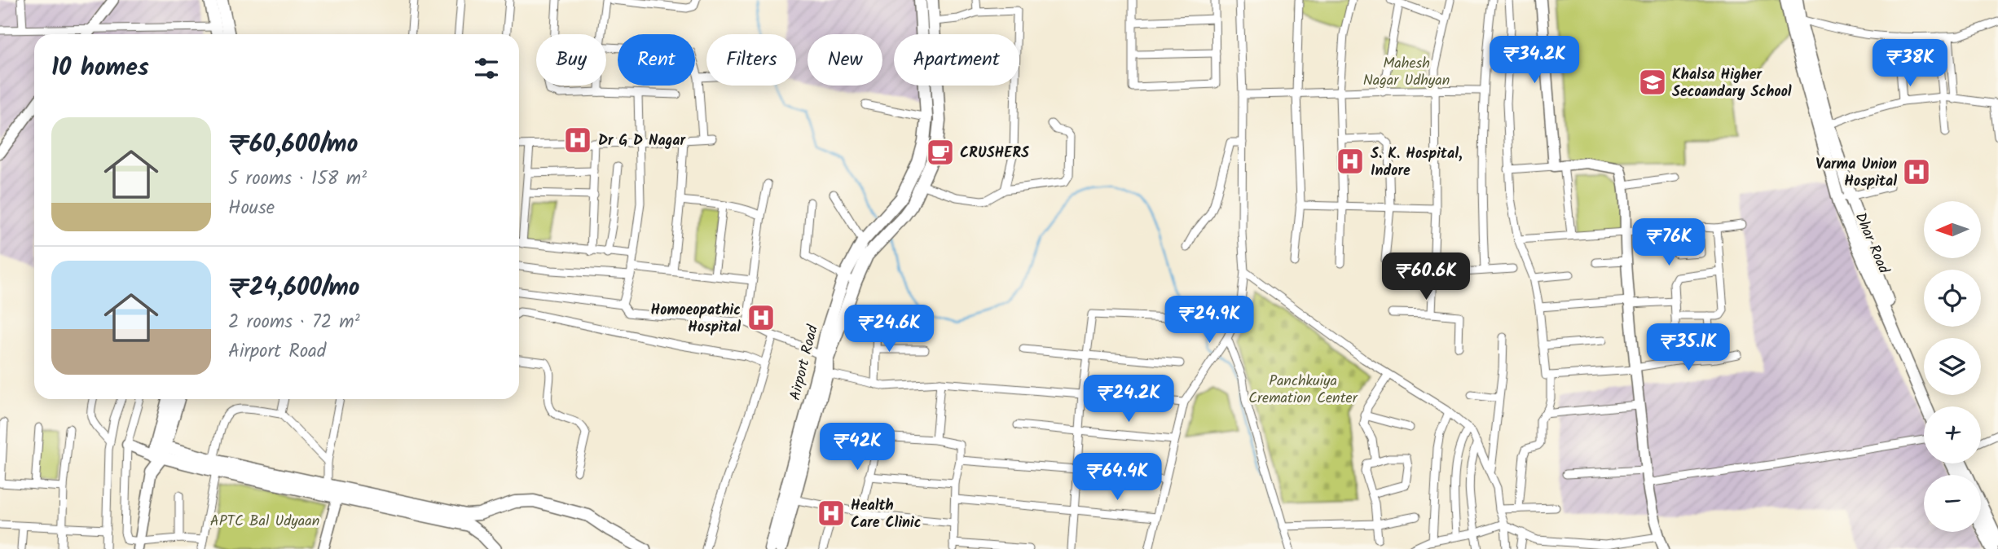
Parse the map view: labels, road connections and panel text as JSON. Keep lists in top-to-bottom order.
{
  "streets": {
    "main road": ["Dhar Road", "Airport Road"]
  },
  "parks": ["Mahesh Nagar Udhyan", "Panchkuiya Cremation Center", "APTC Bal Udyaan"],
  "places": {
    "school or university": ["Khalsa Higher Secoandary School"],
    "hospital": [
      "Dr G D Nagar",
      "S. K. Hospital, Indore",
      "Varma Union Hospital",
      "Homoeopathic Hospital",
      "Health Care Clinic"
    ],
    "cafe": ["CRUSHERS"]
  },
  "north": "left",
  "page": {
    "chip": [
      "Buy",
      "Rent",
      "Filters",
      "New",
      "Apartment"
    ],
    "heading": "10 homes",
    "price": [
      "₹34.2K",
      "₹38K",
      "₹76K",
      "₹60.6K",
      "₹24.9K",
      "₹24.6K",
      "₹35.1K",
      "₹24.2K",
      "₹42K",
      "₹64.4K"
    ],
    "list": [
      {
        "name": "₹60,600/mo",
        "note": "5 rooms · 158 m² · House"
      },
      {
        "name": "₹24,600/mo",
        "note": "2 rooms · 72 m² · Airport Road"
      }
    ],
    "map_buttons": ["+", "−"]
  }
}
